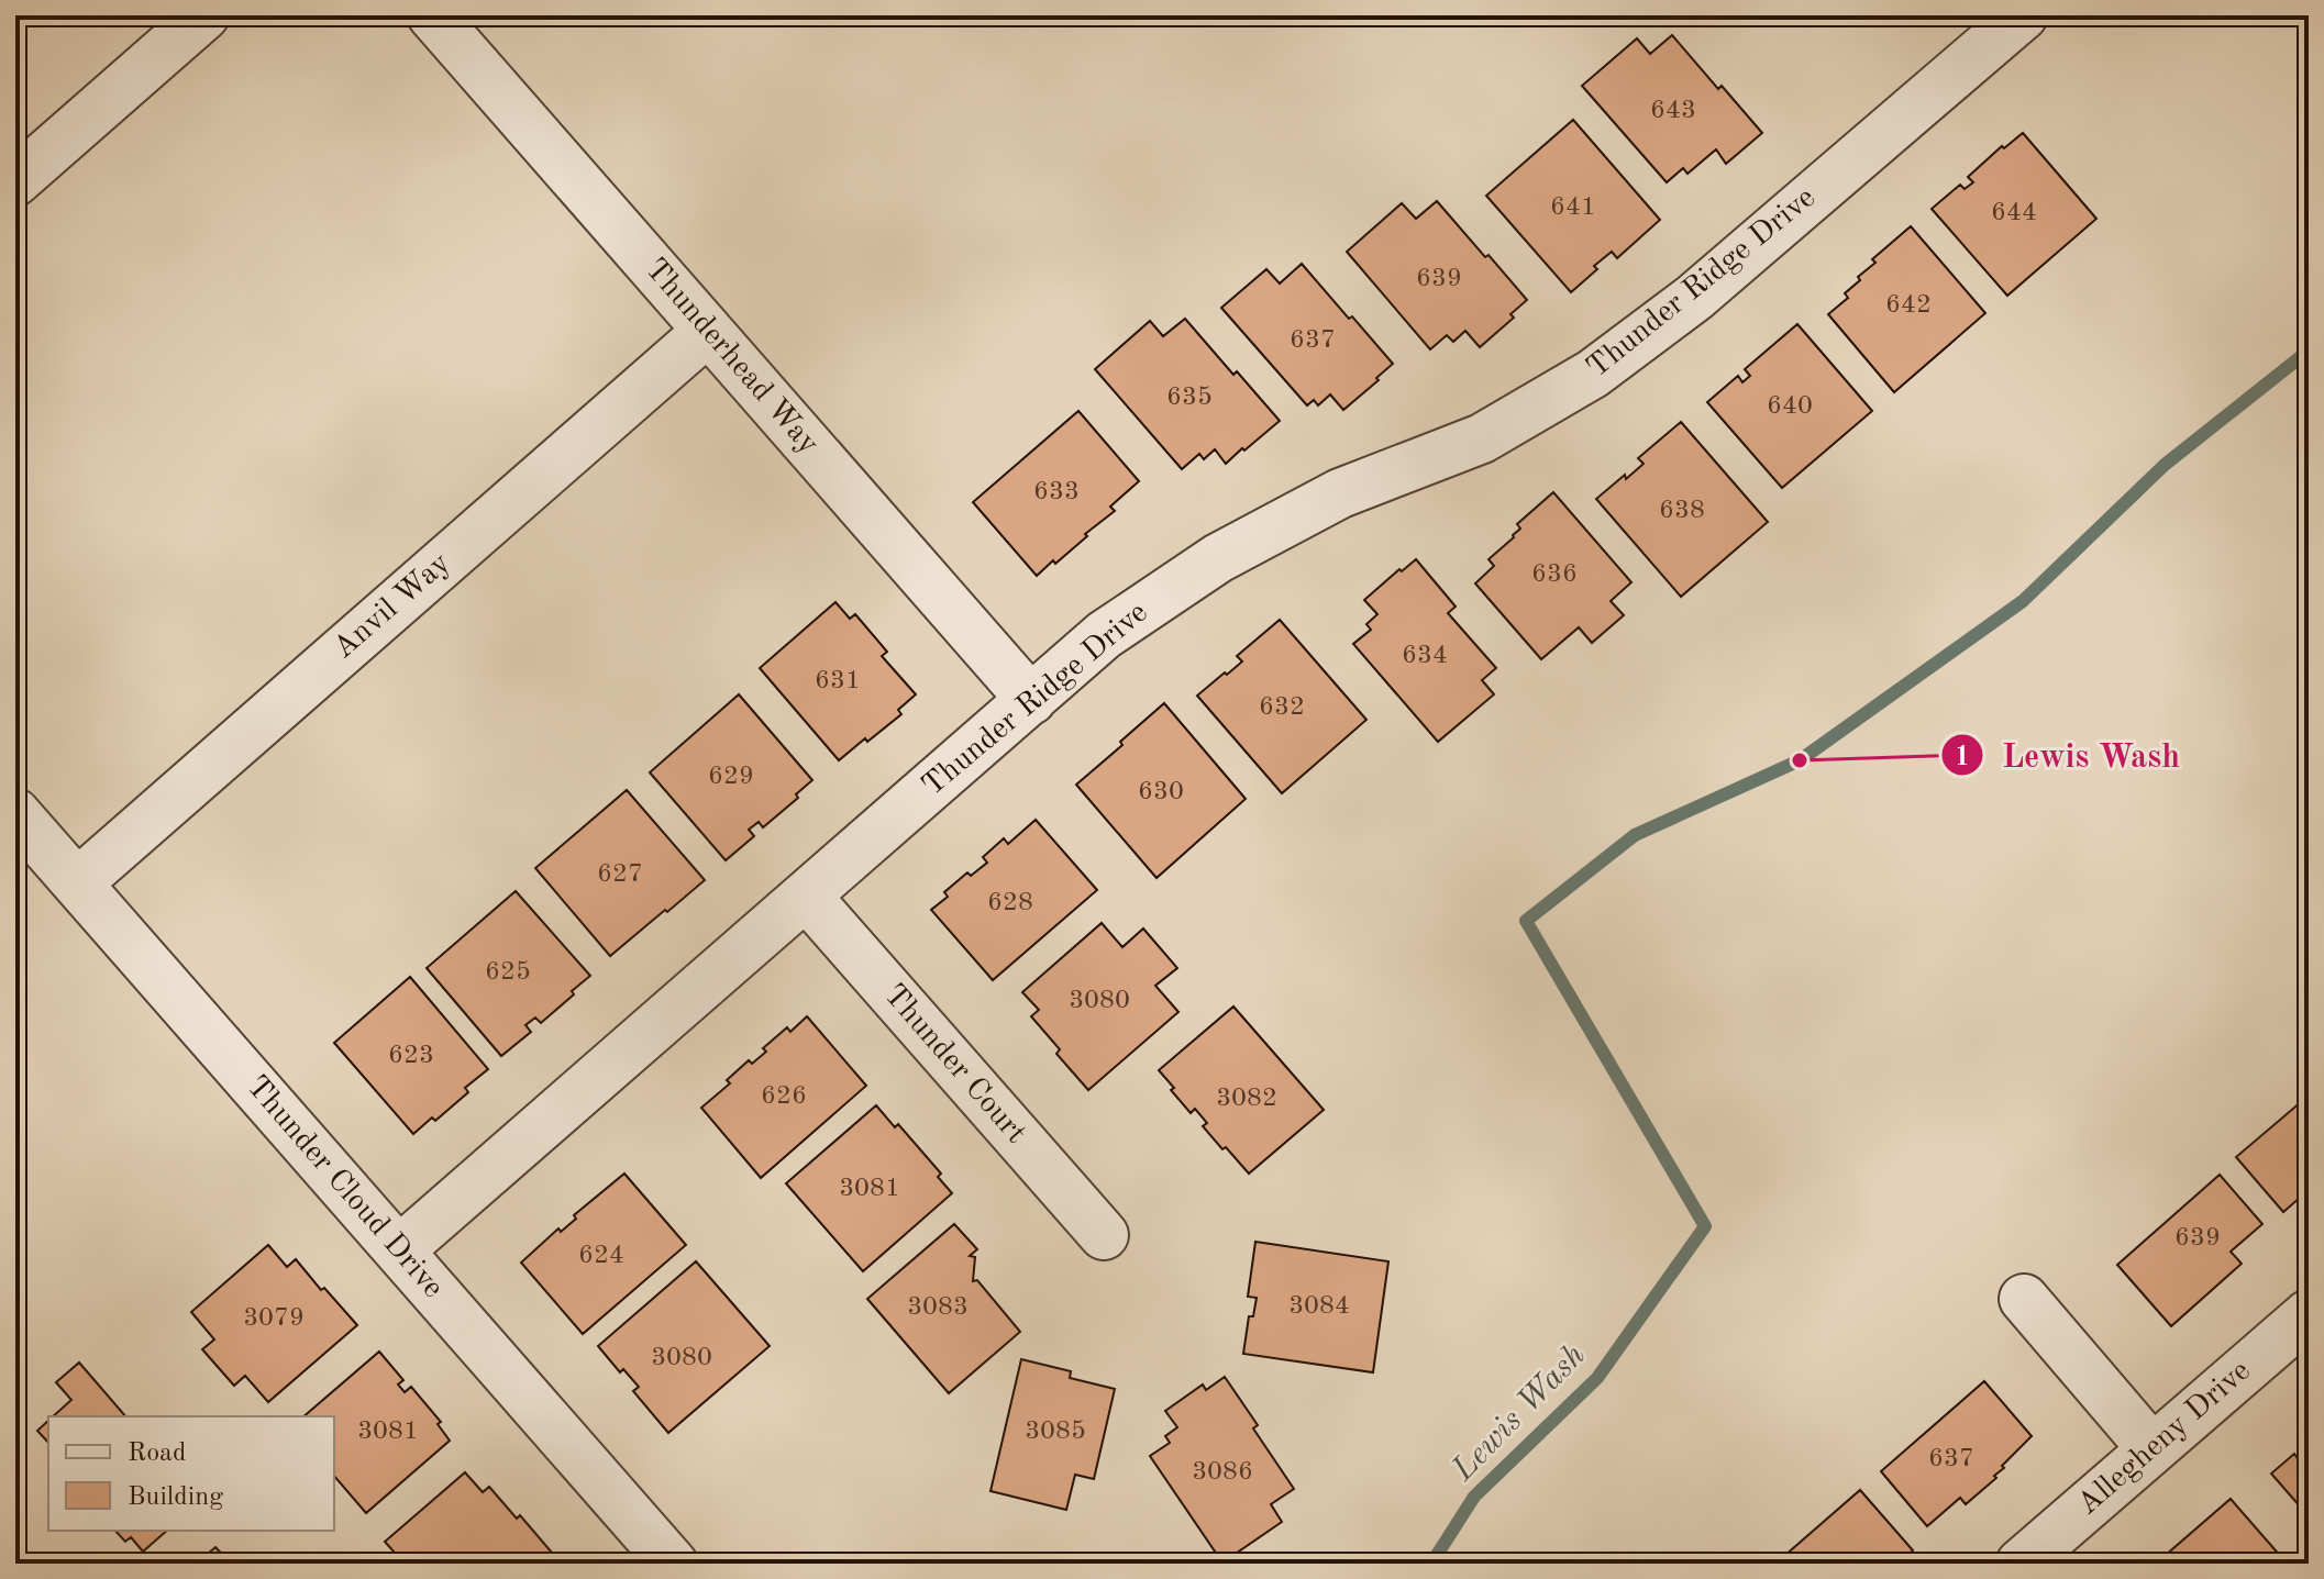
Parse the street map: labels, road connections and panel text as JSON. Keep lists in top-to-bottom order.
{
  "streets": {
    "street": [
      "Thunder Ridge Drive",
      "Thunderhead Way",
      "Anvil Way",
      "Thunder Court",
      "Thunder Cloud Drive",
      "Allegheny Drive"
    ]
  },
  "crossings": [
    ["Thunder Ridge Drive", "Thunderhead Way"],
    ["Thunder Ridge Drive", "Thunder Court"],
    ["Thunder Ridge Drive", "Thunder Cloud Drive"],
    ["Thunderhead Way", "Anvil Way"],
    ["Anvil Way", "Thunder Cloud Drive"]
  ],
  "water": ["Lewis Wash"],
  "places": ["Lewis Wash"],
  "house_numbers": [
    "643",
    "641",
    "644",
    "639",
    "642",
    "637",
    "635",
    "640",
    "633",
    "638",
    "636",
    "634",
    "631",
    "632",
    "629",
    "630",
    "627",
    "628",
    "625",
    "3080",
    "623",
    "626",
    "3082",
    "3081",
    "639",
    "624",
    "3084",
    "3083",
    "3079",
    "3080",
    "3081",
    "3085",
    "637",
    "3086"
  ],
  "legend": ["Road", "Building"]
}
